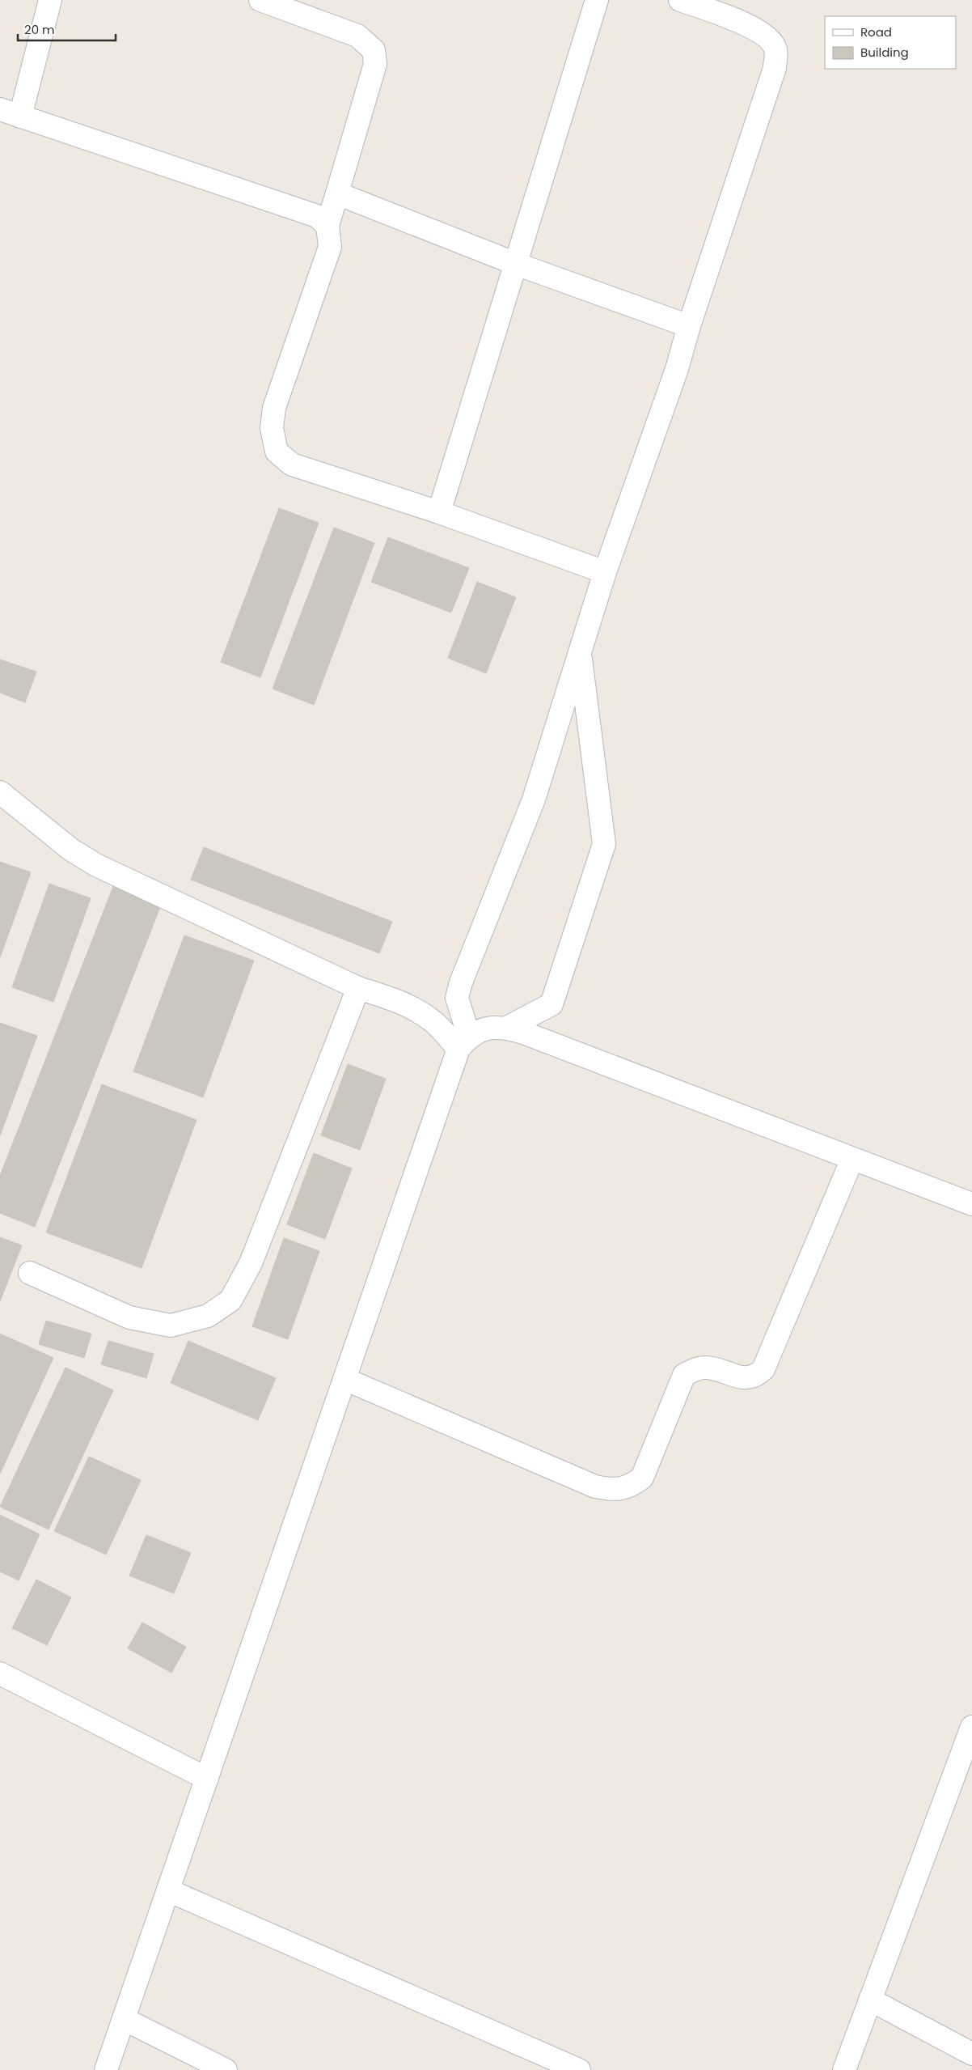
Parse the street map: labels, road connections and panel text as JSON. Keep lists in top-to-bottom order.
{
  "legend": ["Road", "Building"],
  "scale_bar": "20 m"
}
